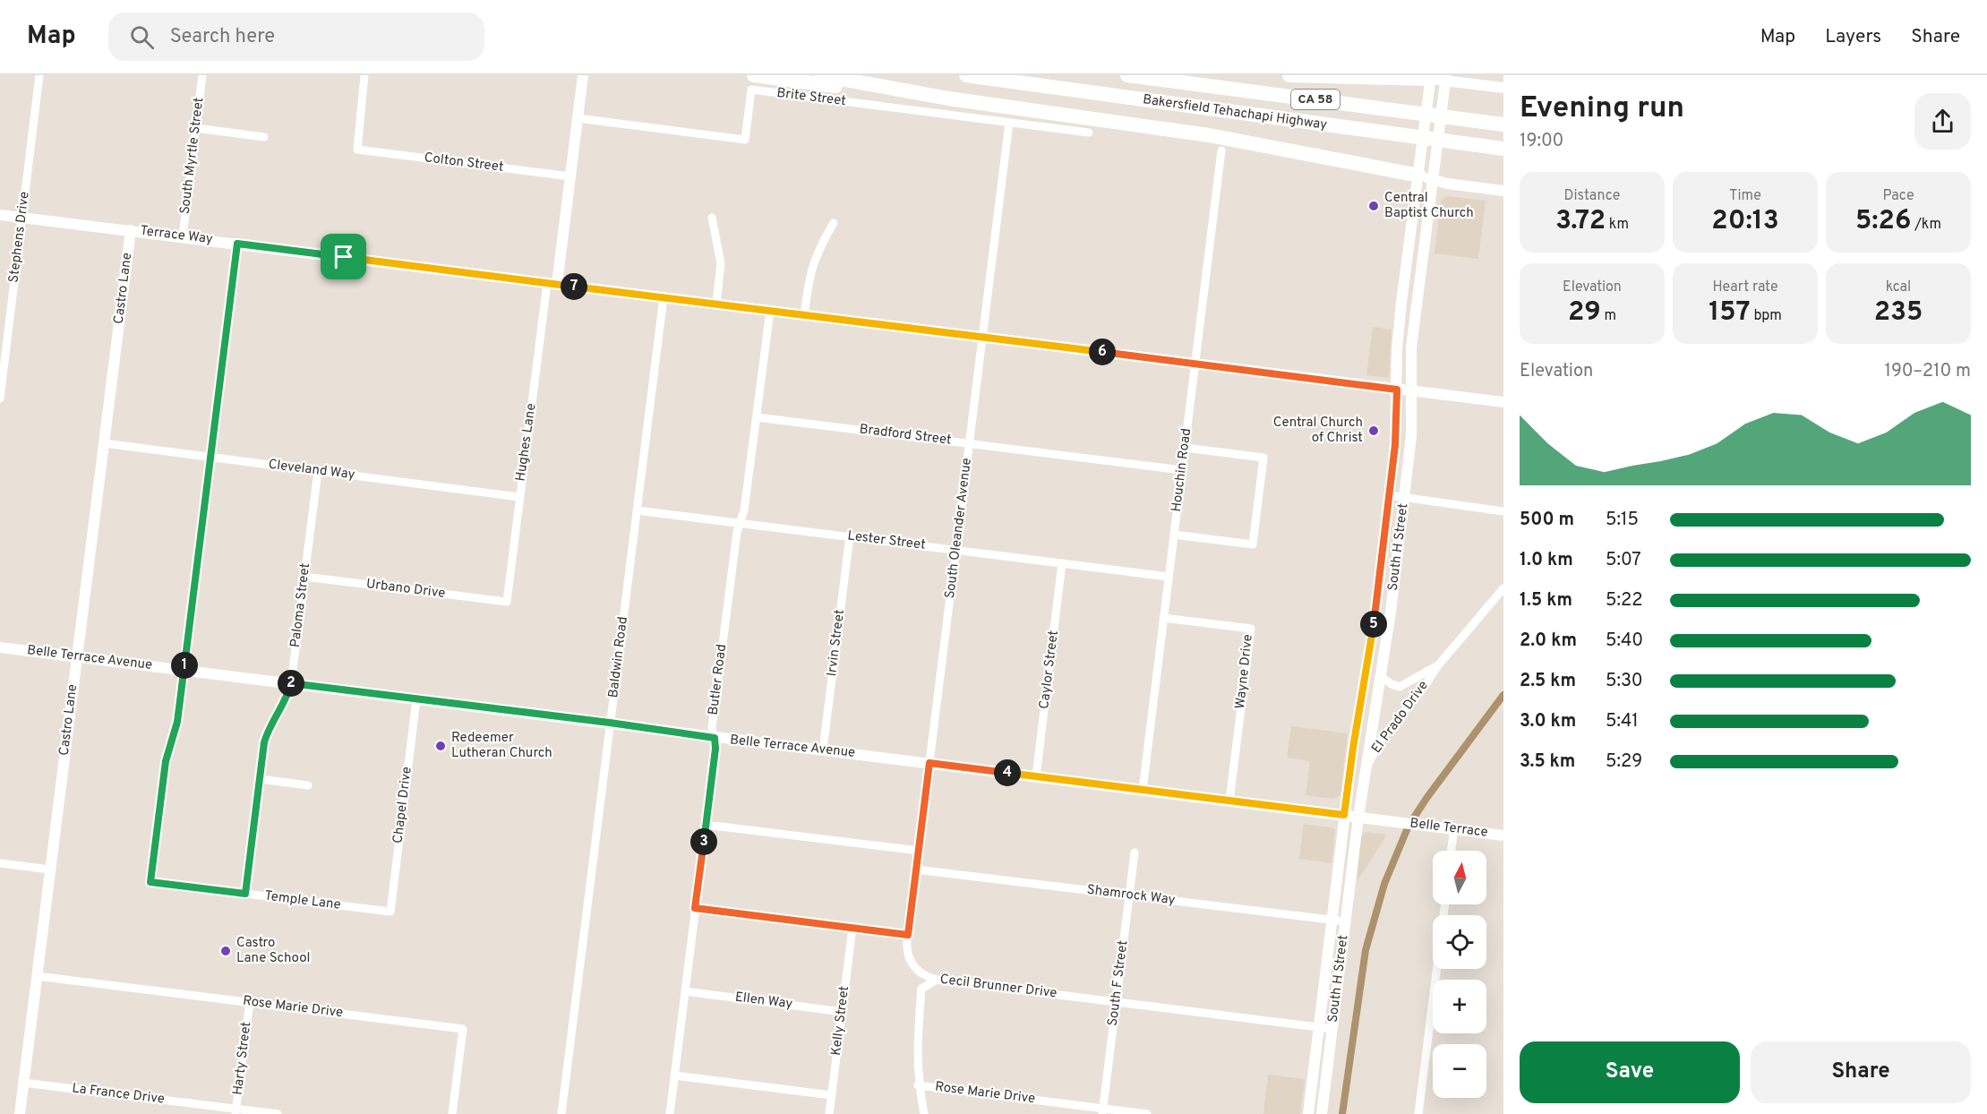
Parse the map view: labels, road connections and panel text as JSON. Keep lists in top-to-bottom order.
{
  "streets": {
    "highway": ["CA 58", "Bakersfield Tehachapi Highway"],
    "street": [
      "Brite Street",
      "South Myrtle Street",
      "Colton Street",
      "Terrace Way",
      "Stephens Drive",
      "Castro Lane",
      "Bradford Street",
      "Hughes Lane",
      "Cleveland Way",
      "Houchin Road",
      "South Oleander Avenue",
      "Lester Street",
      "South H Street",
      "Urbano Drive",
      "Paloma Street",
      "Irvin Street",
      "Baldwin Road",
      "Belle Terrace Avenue",
      "Caylor Street",
      "Wayne Drive",
      "Butler Road",
      "El Prado Drive",
      "Chapel Drive",
      "Belle Terrace",
      "Shamrock Way",
      "Temple Lane",
      "South F Street",
      "Cecil Brunner Drive",
      "Ellen Way",
      "Rose Marie Drive",
      "Kelly Street",
      "Harty Street",
      "La France Drive"
    ]
  },
  "crossings": [
    ["Brite Street", "Hughes Lane"],
    ["Brite Street", "South Oleander Avenue"],
    ["South Myrtle Street", "Terrace Way"],
    ["Colton Street", "Hughes Lane"],
    ["Terrace Way", "Stephens Drive"],
    ["Terrace Way", "Castro Lane"],
    ["Terrace Way", "Hughes Lane"],
    ["Terrace Way", "Houchin Road"],
    ["Terrace Way", "South Oleander Avenue"],
    ["Terrace Way", "South H Street"],
    ["Terrace Way", "Baldwin Road"],
    ["Terrace Way", "Butler Road"],
    ["Castro Lane", "Cleveland Way"],
    ["Castro Lane", "Belle Terrace Avenue"],
    ["Castro Lane", "Rose Marie Drive"],
    ["Castro Lane", "La France Drive"],
    ["Bradford Street", "Houchin Road"],
    ["Bradford Street", "South Oleander Avenue"],
    ["Bradford Street", "Butler Road"],
    ["Hughes Lane", "Cleveland Way"],
    ["Hughes Lane", "Urbano Drive"],
    ["Cleveland Way", "Paloma Street"],
    ["Houchin Road", "Lester Street"],
    ["Houchin Road", "Belle Terrace Avenue"],
    ["Houchin Road", "Wayne Drive"],
    ["South Oleander Avenue", "Lester Street"],
    ["South Oleander Avenue", "Belle Terrace Avenue"],
    ["South Oleander Avenue", "Shamrock Way"],
    ["South Oleander Avenue", "Cecil Brunner Drive"],
    ["Lester Street", "Irvin Street"],
    ["Lester Street", "Baldwin Road"],
    ["Lester Street", "Caylor Street"],
    ["Lester Street", "Butler Road"],
    ["South H Street", "Belle Terrace Avenue"],
    ["South H Street", "El Prado Drive"],
    ["South H Street", "Shamrock Way"],
    ["South H Street", "Cecil Brunner Drive"],
    ["Urbano Drive", "Paloma Street"],
    ["Paloma Street", "Belle Terrace Avenue"],
    ["Paloma Street", "Temple Lane"],
    ["Irvin Street", "Belle Terrace Avenue"],
    ["Baldwin Road", "Belle Terrace Avenue"],
    ["Belle Terrace Avenue", "Caylor Street"],
    ["Belle Terrace Avenue", "Wayne Drive"],
    ["Belle Terrace Avenue", "Butler Road"],
    ["Belle Terrace Avenue", "Chapel Drive"],
    ["Belle Terrace Avenue", "Belle Terrace"],
    ["Belle Terrace Avenue", "Temple Lane"],
    ["Butler Road", "Ellen Way"],
    ["Chapel Drive", "Temple Lane"],
    ["Shamrock Way", "South F Street"],
    ["South F Street", "Cecil Brunner Drive"],
    ["South F Street", "Rose Marie Drive"],
    ["Ellen Way", "Kelly Street"],
    ["Rose Marie Drive", "Harty Street"],
    ["Harty Street", "La France Drive"]
  ],
  "places": [
    "Central Baptist Church",
    "Central Church of Christ",
    "Redeemer Lutheran Church",
    "Castro Lane School"
  ],
  "north": "top",
  "page": {
    "header": "Map",
    "search": "Search here",
    "nav": ["Map", "Layers", "Share"],
    "heading": ["Evening run", "19:00"],
    "stats": [
      ["Distance", "3.72 km"],
      ["Time", "20:13"],
      ["Pace", "5:26 /km"],
      ["Elevation", "29 m"],
      ["Heart rate", "157 bpm"],
      ["kcal", "235"]
    ],
    "pins": [
      "7",
      "6",
      "5",
      "1",
      "2",
      "4",
      "3"
    ],
    "chart": ["Elevation", "190–210 m"],
    "list": [
      {
        "name": "500 m",
        "note": "5:15"
      },
      {
        "name": "1.0 km",
        "note": "5:07"
      },
      {
        "name": "1.5 km",
        "note": "5:22"
      },
      {
        "name": "2.0 km",
        "note": "5:40"
      },
      {
        "name": "2.5 km",
        "note": "5:30"
      },
      {
        "name": "3.0 km",
        "note": "5:41"
      },
      {
        "name": "3.5 km",
        "note": "5:29"
      }
    ],
    "map_buttons": ["+", "−"],
    "buttons": ["Save", "Share"]
  }
}
